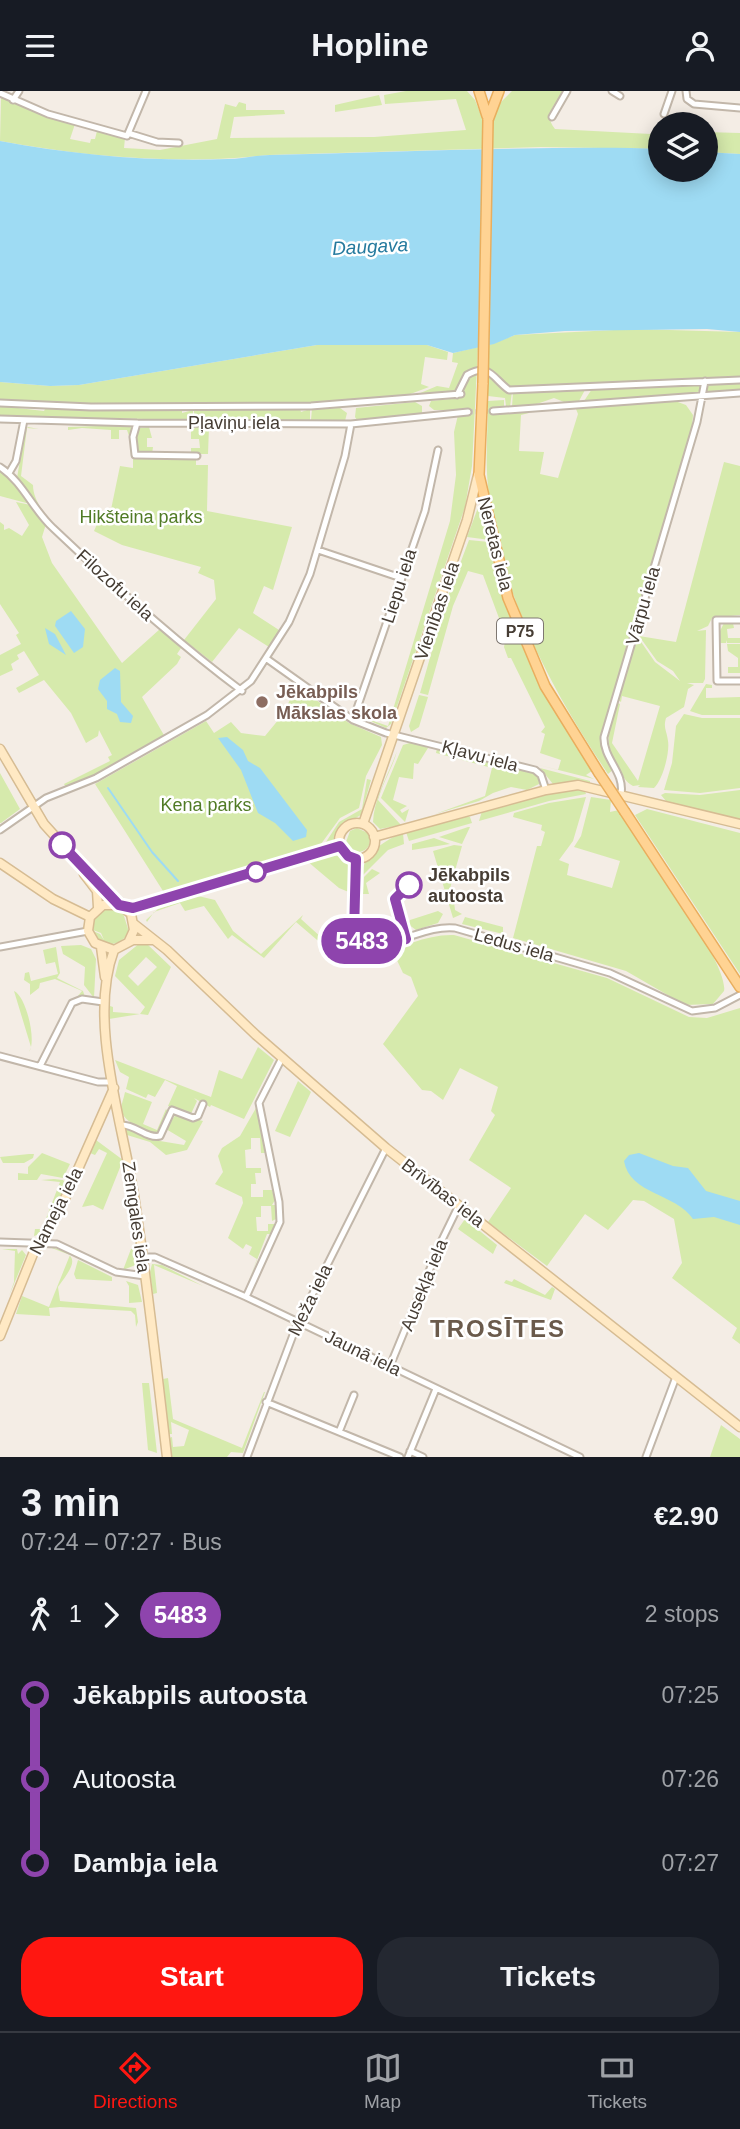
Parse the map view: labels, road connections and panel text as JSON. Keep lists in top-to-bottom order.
{
  "streets": {
    "main road": [
      "Neretas iela",
      "Vienības iela",
      "P75",
      "Brīvības iela",
      "Nameja iela",
      "Zemgales iela"
    ],
    "street": [
      "Pļaviņu iela",
      "Filozofu iela",
      "Liepu iela",
      "Vārpu iela",
      "Kļavu iela",
      "Ledus iela",
      "Ausekļa iela",
      "Meža iela",
      "Jaunā iela"
    ]
  },
  "crossings": [
    ["Pļaviņu iela", "Vārpu iela"],
    ["Neretas iela", "Vienības iela"],
    ["Liepu iela", "Kļavu iela"],
    ["Vienības iela", "Kļavu iela"],
    ["Vienības iela", "Ledus iela"],
    ["Vienības iela", "Brīvības iela"],
    ["Brīvības iela", "Ausekļa iela"],
    ["Brīvības iela", "Meža iela"],
    ["Nameja iela", "Zemgales iela"],
    ["Zemgales iela", "Jaunā iela"],
    ["Ausekļa iela", "Jaunā iela"],
    ["Meža iela", "Jaunā iela"]
  ],
  "districts": ["TROSĪTES"],
  "water": ["Daugava"],
  "parks": ["Hikšteina parks", "Kena parks"],
  "places": ["Jēkabpils Mākslas skola", "Jēkabpils autoosta"],
  "lines": ["bus line 5483"],
  "page": {
    "header": "Hopline",
    "on_map": "5483",
    "heading": ["3 min", "07:24 – 07:27 · Bus", "€2.90"],
    "legs": ["1", "5483", "2 stops"],
    "list": [
      {
        "name": "Jēkabpils autoosta",
        "value": "07:25"
      },
      {
        "name": "Autoosta",
        "value": "07:26"
      },
      {
        "name": "Dambja iela",
        "value": "07:27"
      }
    ],
    "buttons": ["Start", "Tickets"],
    "tabs": ["Directions", "Map", "Tickets"]
  }
}
